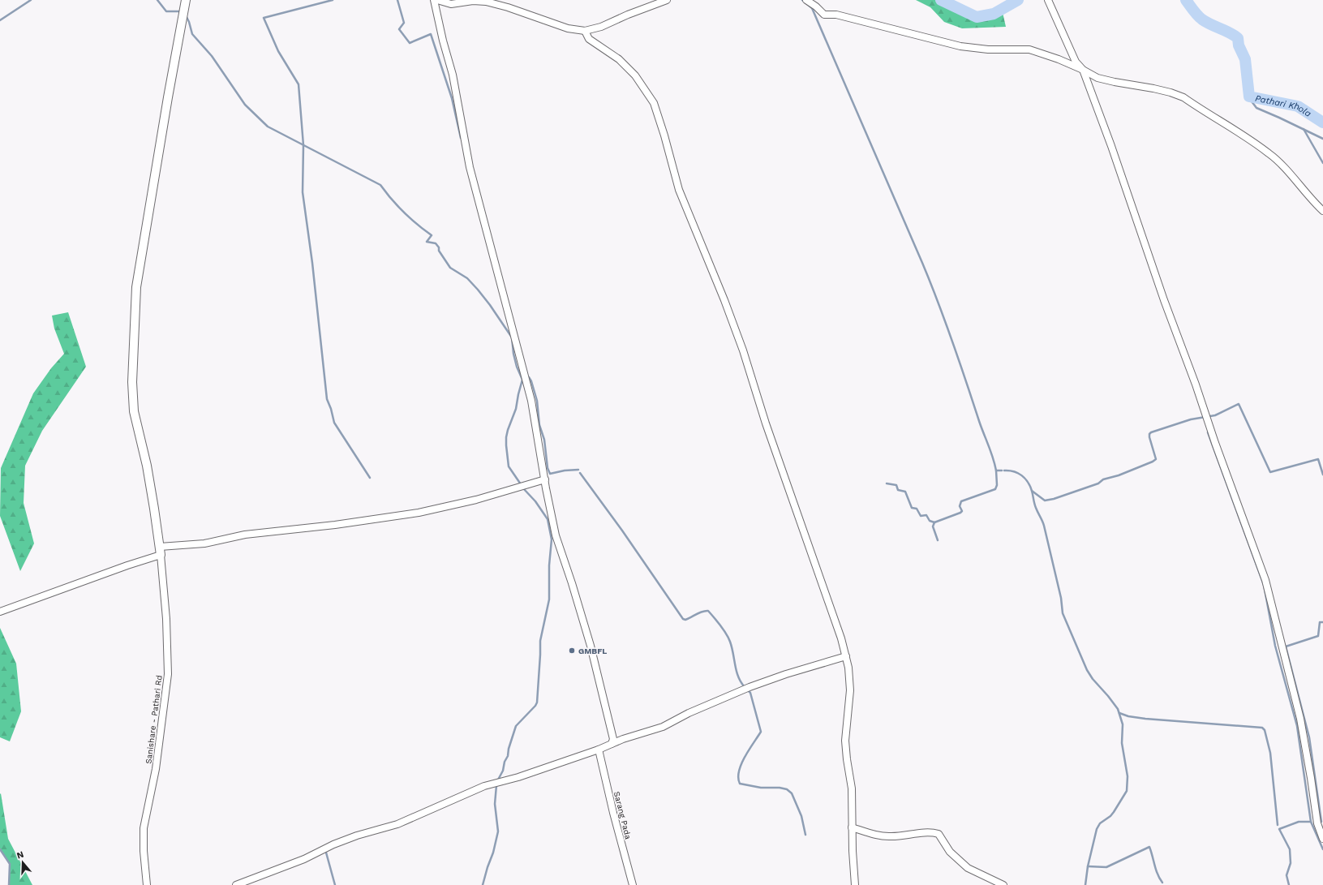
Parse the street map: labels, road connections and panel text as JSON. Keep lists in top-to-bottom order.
{
  "streets": {
    "street": ["Sanishare - Pathari Rd", "Sarang Pada"]
  },
  "water": ["Pathari Khola"],
  "places": ["GMBFL"],
  "north": "top"
}
